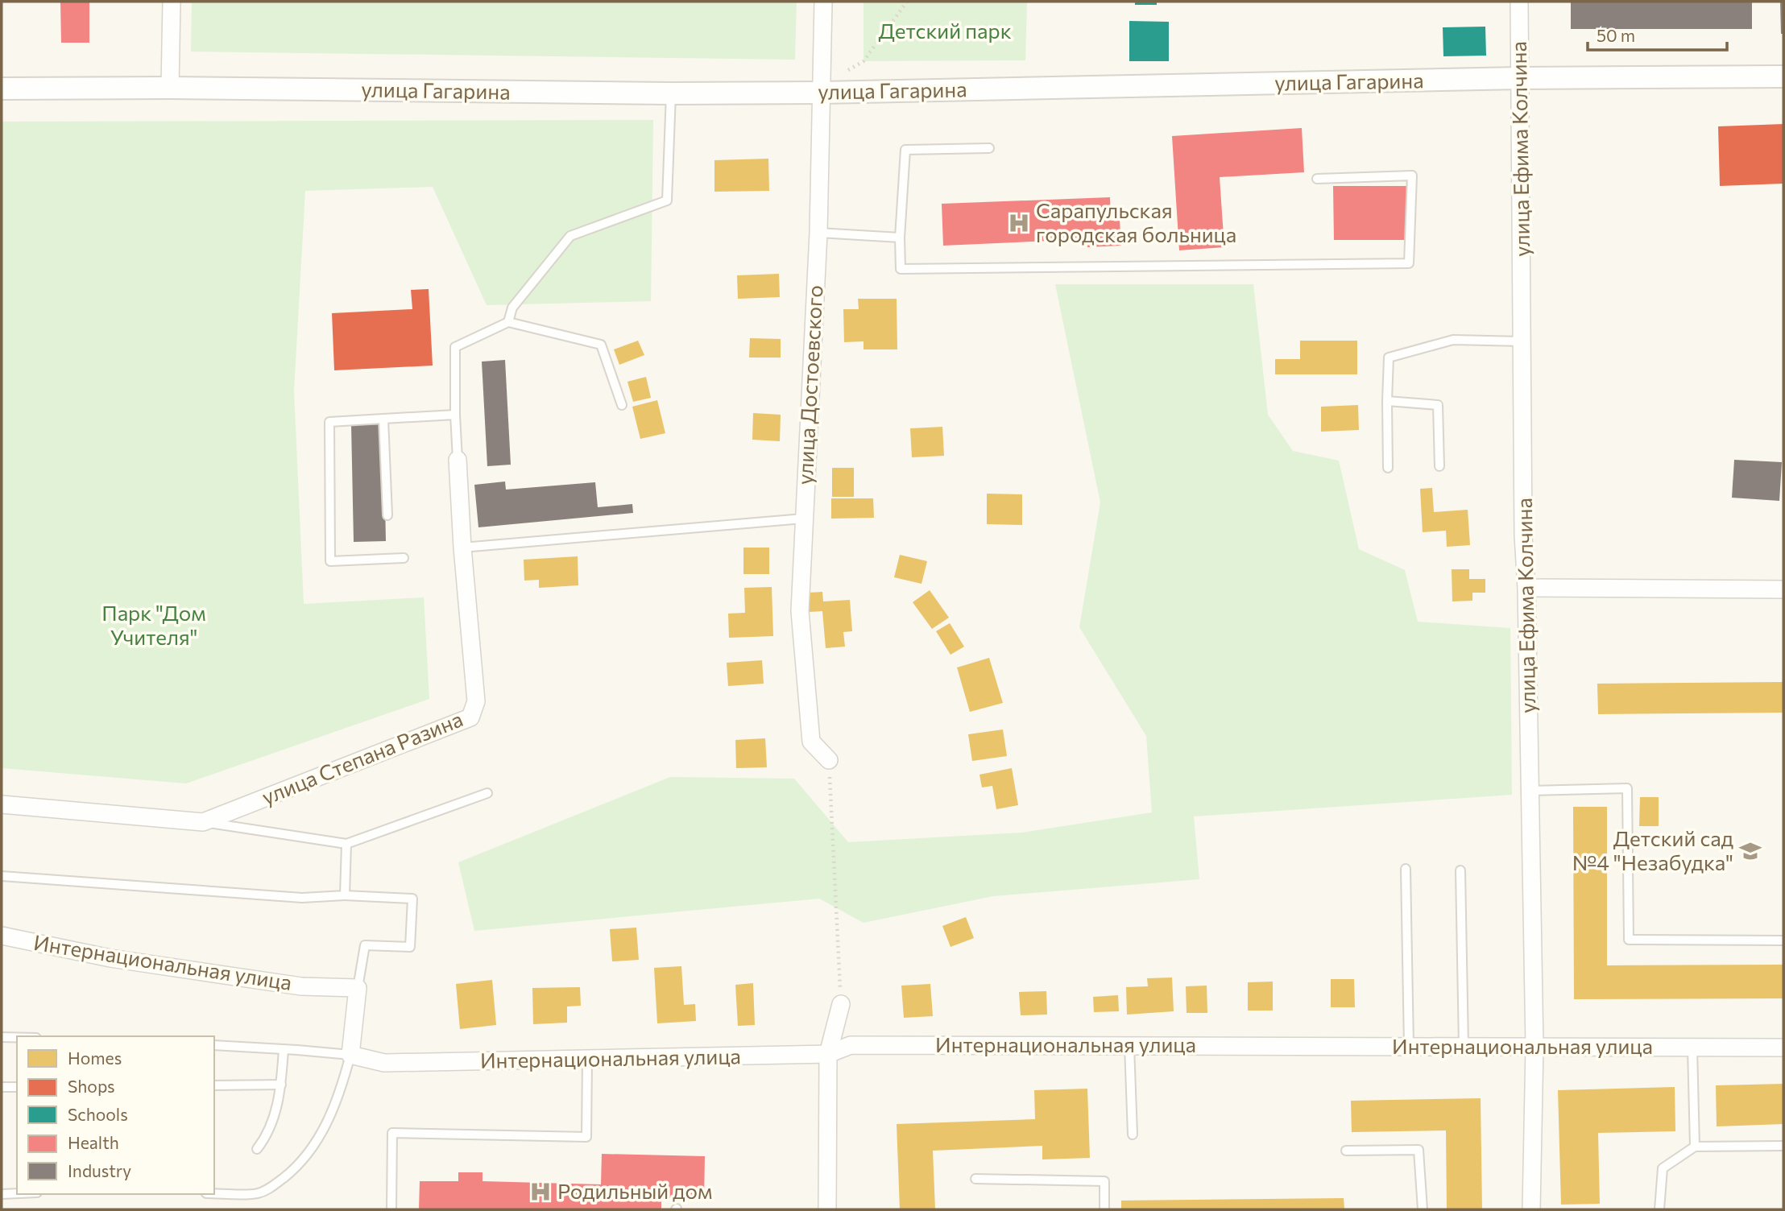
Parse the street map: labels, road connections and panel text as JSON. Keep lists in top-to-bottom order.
{
  "streets": {
    "street": [
      "улица Гагарина",
      "улица Ефима Колчина",
      "улица Достоевского",
      "улица Степана Разина",
      "Интернациональная улица"
    ]
  },
  "crossings": [
    ["улица Гагарина", "улица Ефима Колчина"],
    ["улица Гагарина", "улица Достоевского"],
    ["улица Ефима Колчина", "Интернациональная улица"]
  ],
  "parks": ["Детский парк", "Парк \"Дом Учителя\""],
  "places": {
    "hospital": ["Сарапульская городская больница", "Родильный дом"],
    "school or university": ["Детский сад №4 \"Незабудка\""]
  },
  "legend": [
    "Homes",
    "Shops",
    "Schools",
    "Health",
    "Industry"
  ],
  "scale_bar": "50 m"
}
